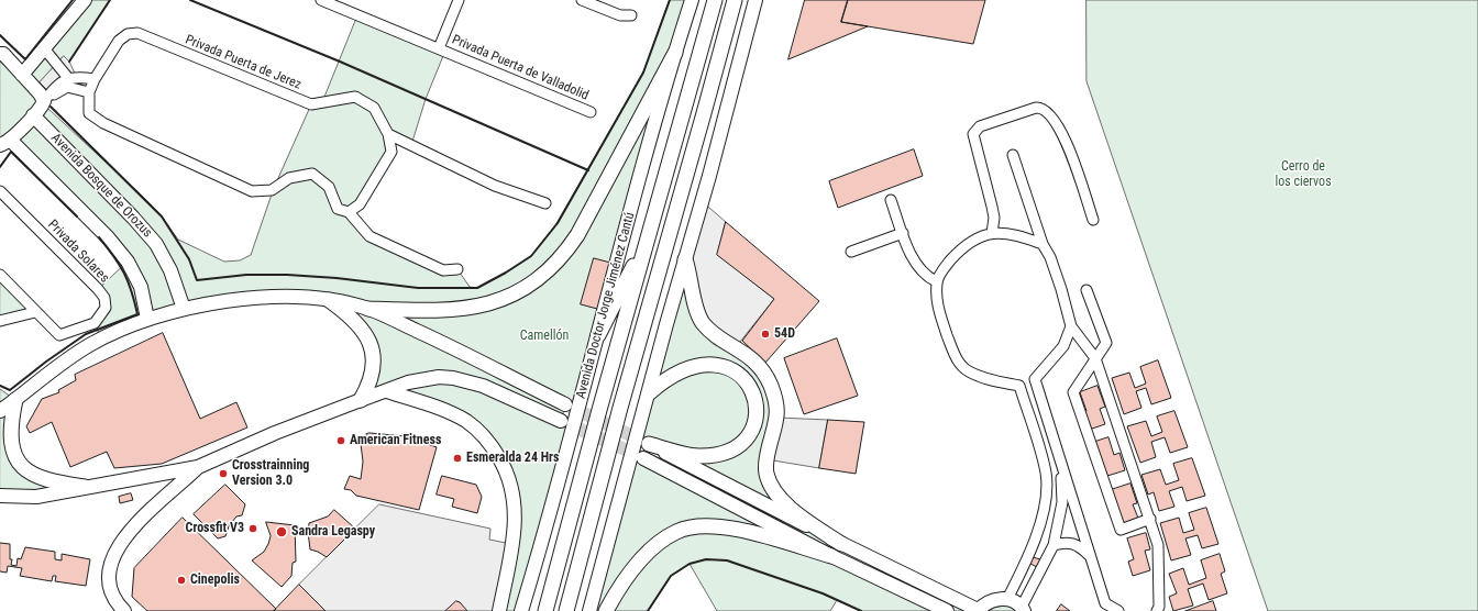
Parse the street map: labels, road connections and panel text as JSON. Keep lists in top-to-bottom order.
{
  "streets": {
    "main road": ["Avenida Doctor Jorge Jiménez Cantú"],
    "street": [
      "Privada Puerta de Jerez",
      "Privada Puerta de Valladolid",
      "Avenida Bosque de Orozus",
      "Privada Solares"
    ]
  },
  "parks": ["Cerro de los ciervos", "Camellón"],
  "places": [
    "54D",
    "American Fitness",
    "Esmeralda 24 Hrs",
    "Crosstrainning Version 3.0",
    "Crossfit V3",
    "Sandra Legaspy",
    "Cinepolis"
  ]
}
